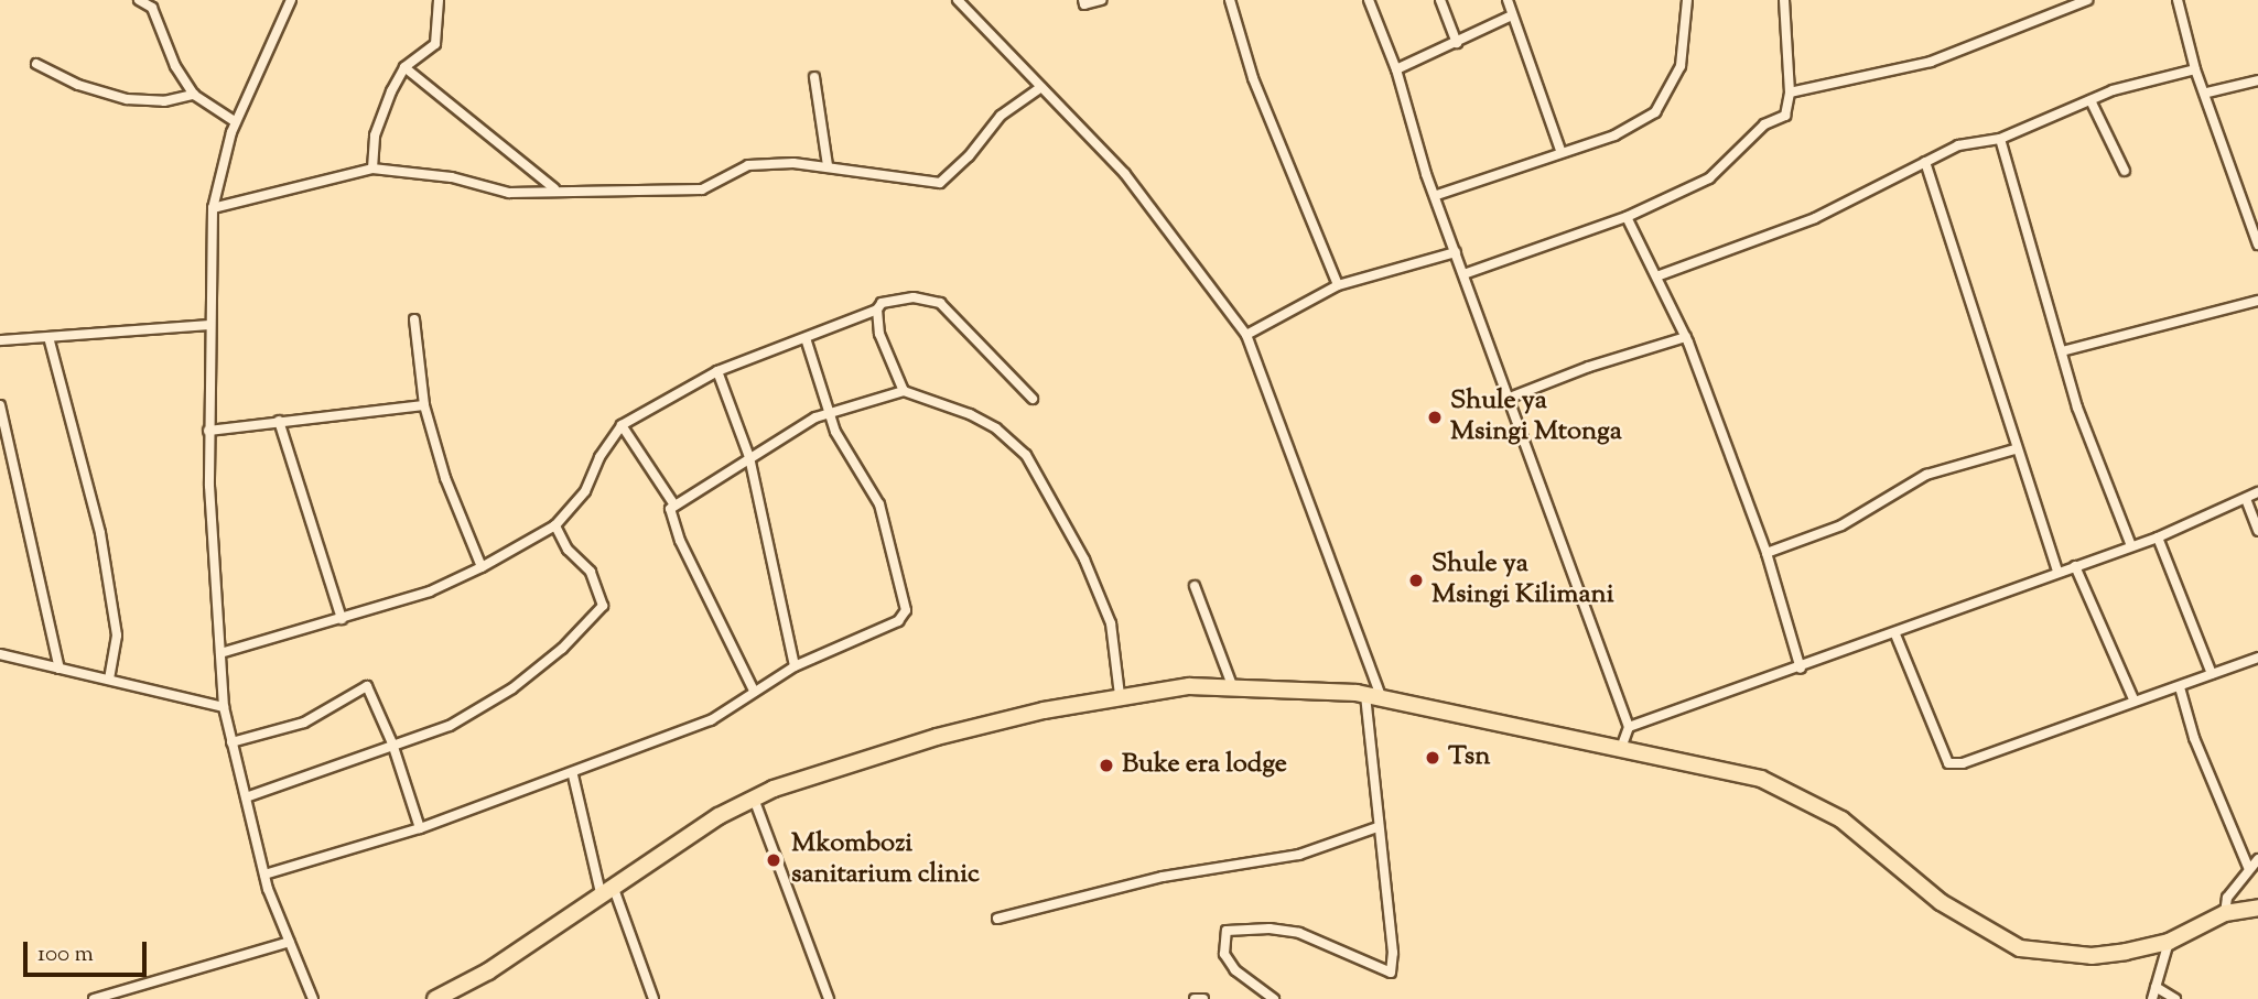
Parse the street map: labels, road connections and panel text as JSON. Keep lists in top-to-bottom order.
{
  "places": [
    "Shule ya Msingi Mtonga",
    "Shule ya Msingi Kilimani",
    "Tsn",
    "Buke era lodge",
    "Mkombozi sanitarium clinic"
  ],
  "scale_bar": "100 m"
}
